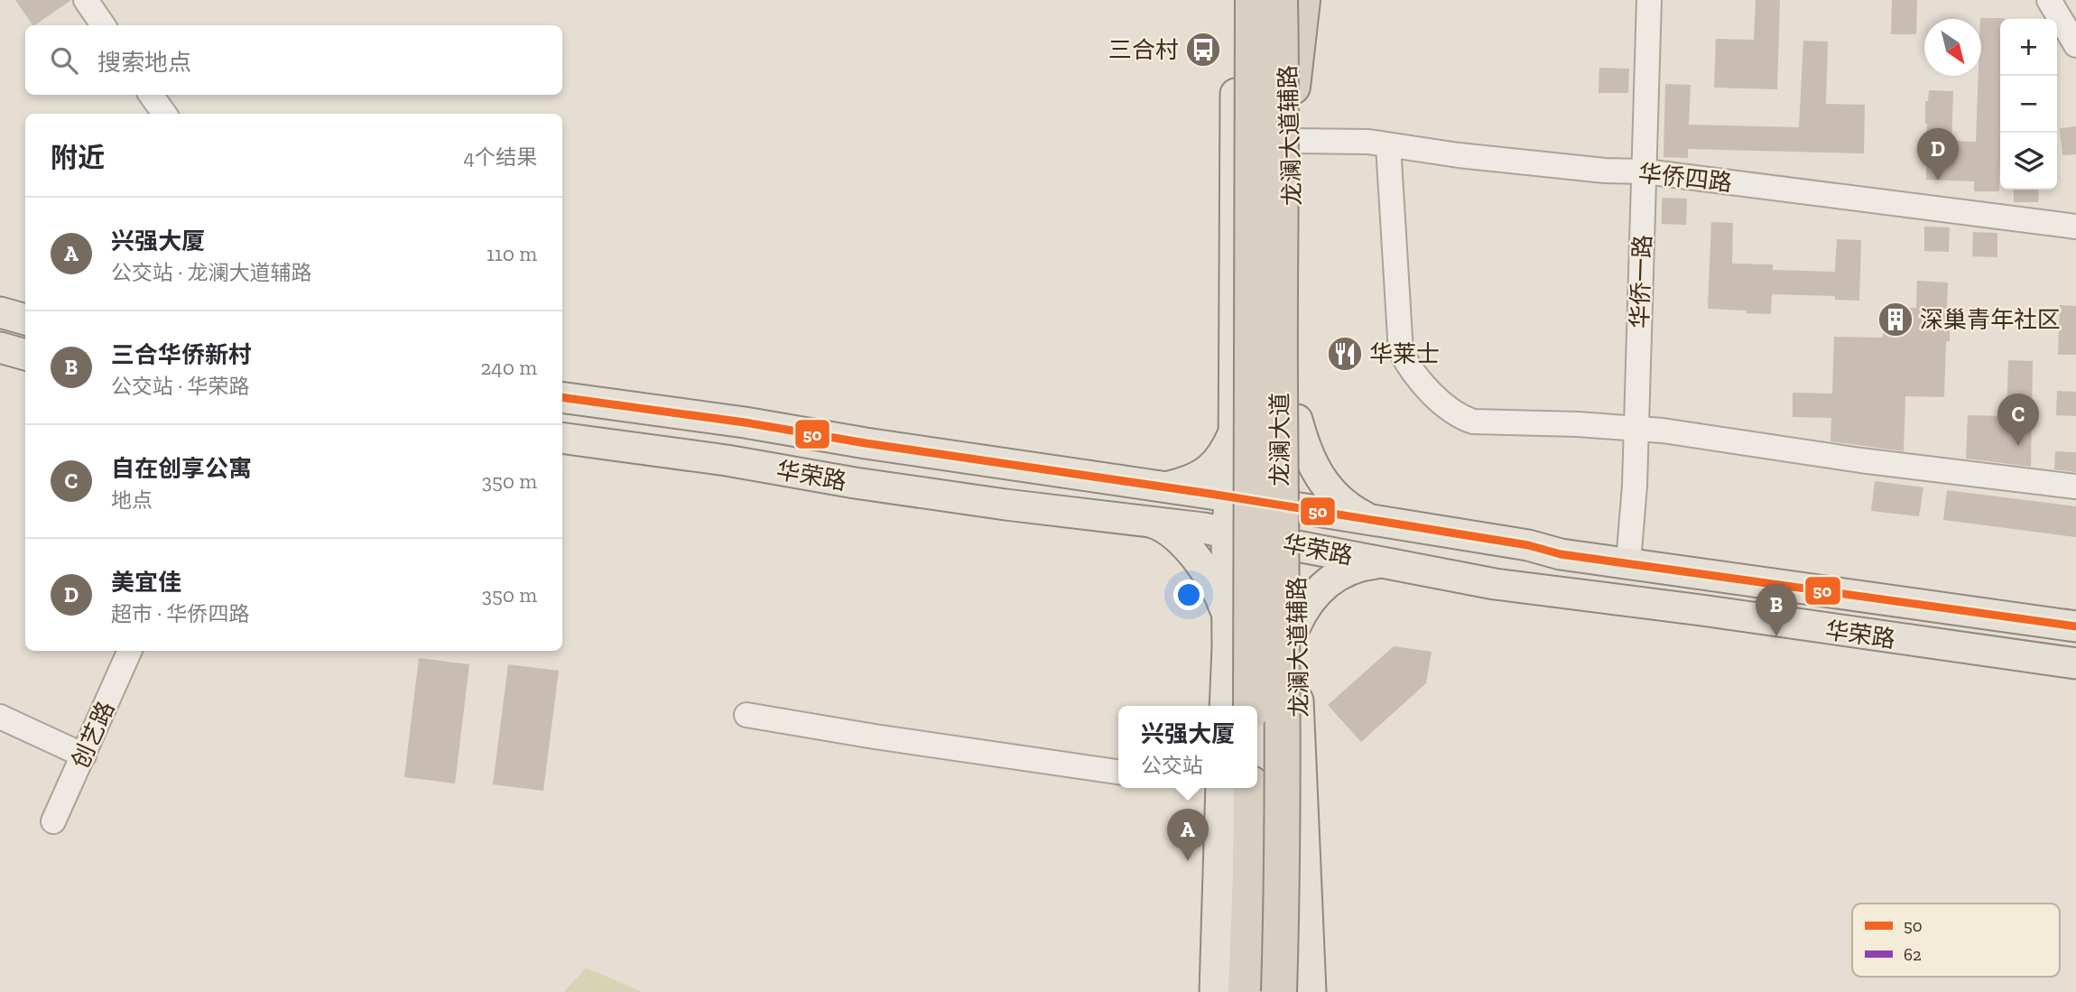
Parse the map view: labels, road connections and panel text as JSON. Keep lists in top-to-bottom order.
{
  "streets": {
    "highway": ["龙澜大道"],
    "main road": ["龙澜大道辅路", "华荣路"],
    "street": ["华侨四路", "华侨一路", "创艺路"]
  },
  "crossings": [
    ["龙澜大道辅路", "华侨四路"],
    ["龙澜大道辅路", "龙澜大道"],
    ["龙澜大道辅路", "华荣路"],
    ["华侨四路", "华侨一路"],
    ["华侨一路", "华荣路"]
  ],
  "places": {
    "bus stop": ["三合村"],
    "building": ["深巢青年社区"],
    "restaurant": ["华莱士"]
  },
  "lines": ["transit line 50"],
  "legend": ["50", "62"],
  "north": "bottom right",
  "page": {
    "map_buttons": ["+", "−"],
    "search": "搜索地点",
    "heading": ["附近", "4个结果"],
    "pins": [
      "D",
      "C",
      "B",
      "A"
    ],
    "list": [
      {
        "mark": "A",
        "name": "兴强大厦",
        "note": "公交站 · 龙澜大道辅路",
        "value": "110 m"
      },
      {
        "mark": "B",
        "name": "三合华侨新村",
        "note": "公交站 · 华荣路",
        "value": "240 m"
      },
      {
        "mark": "C",
        "name": "自在创享公寓",
        "note": "地点",
        "value": "350 m"
      },
      {
        "mark": "D",
        "name": "美宜佳",
        "note": "超市 · 华侨四路",
        "value": "350 m"
      }
    ],
    "popup": ["兴强大厦", "公交站"]
  }
}
